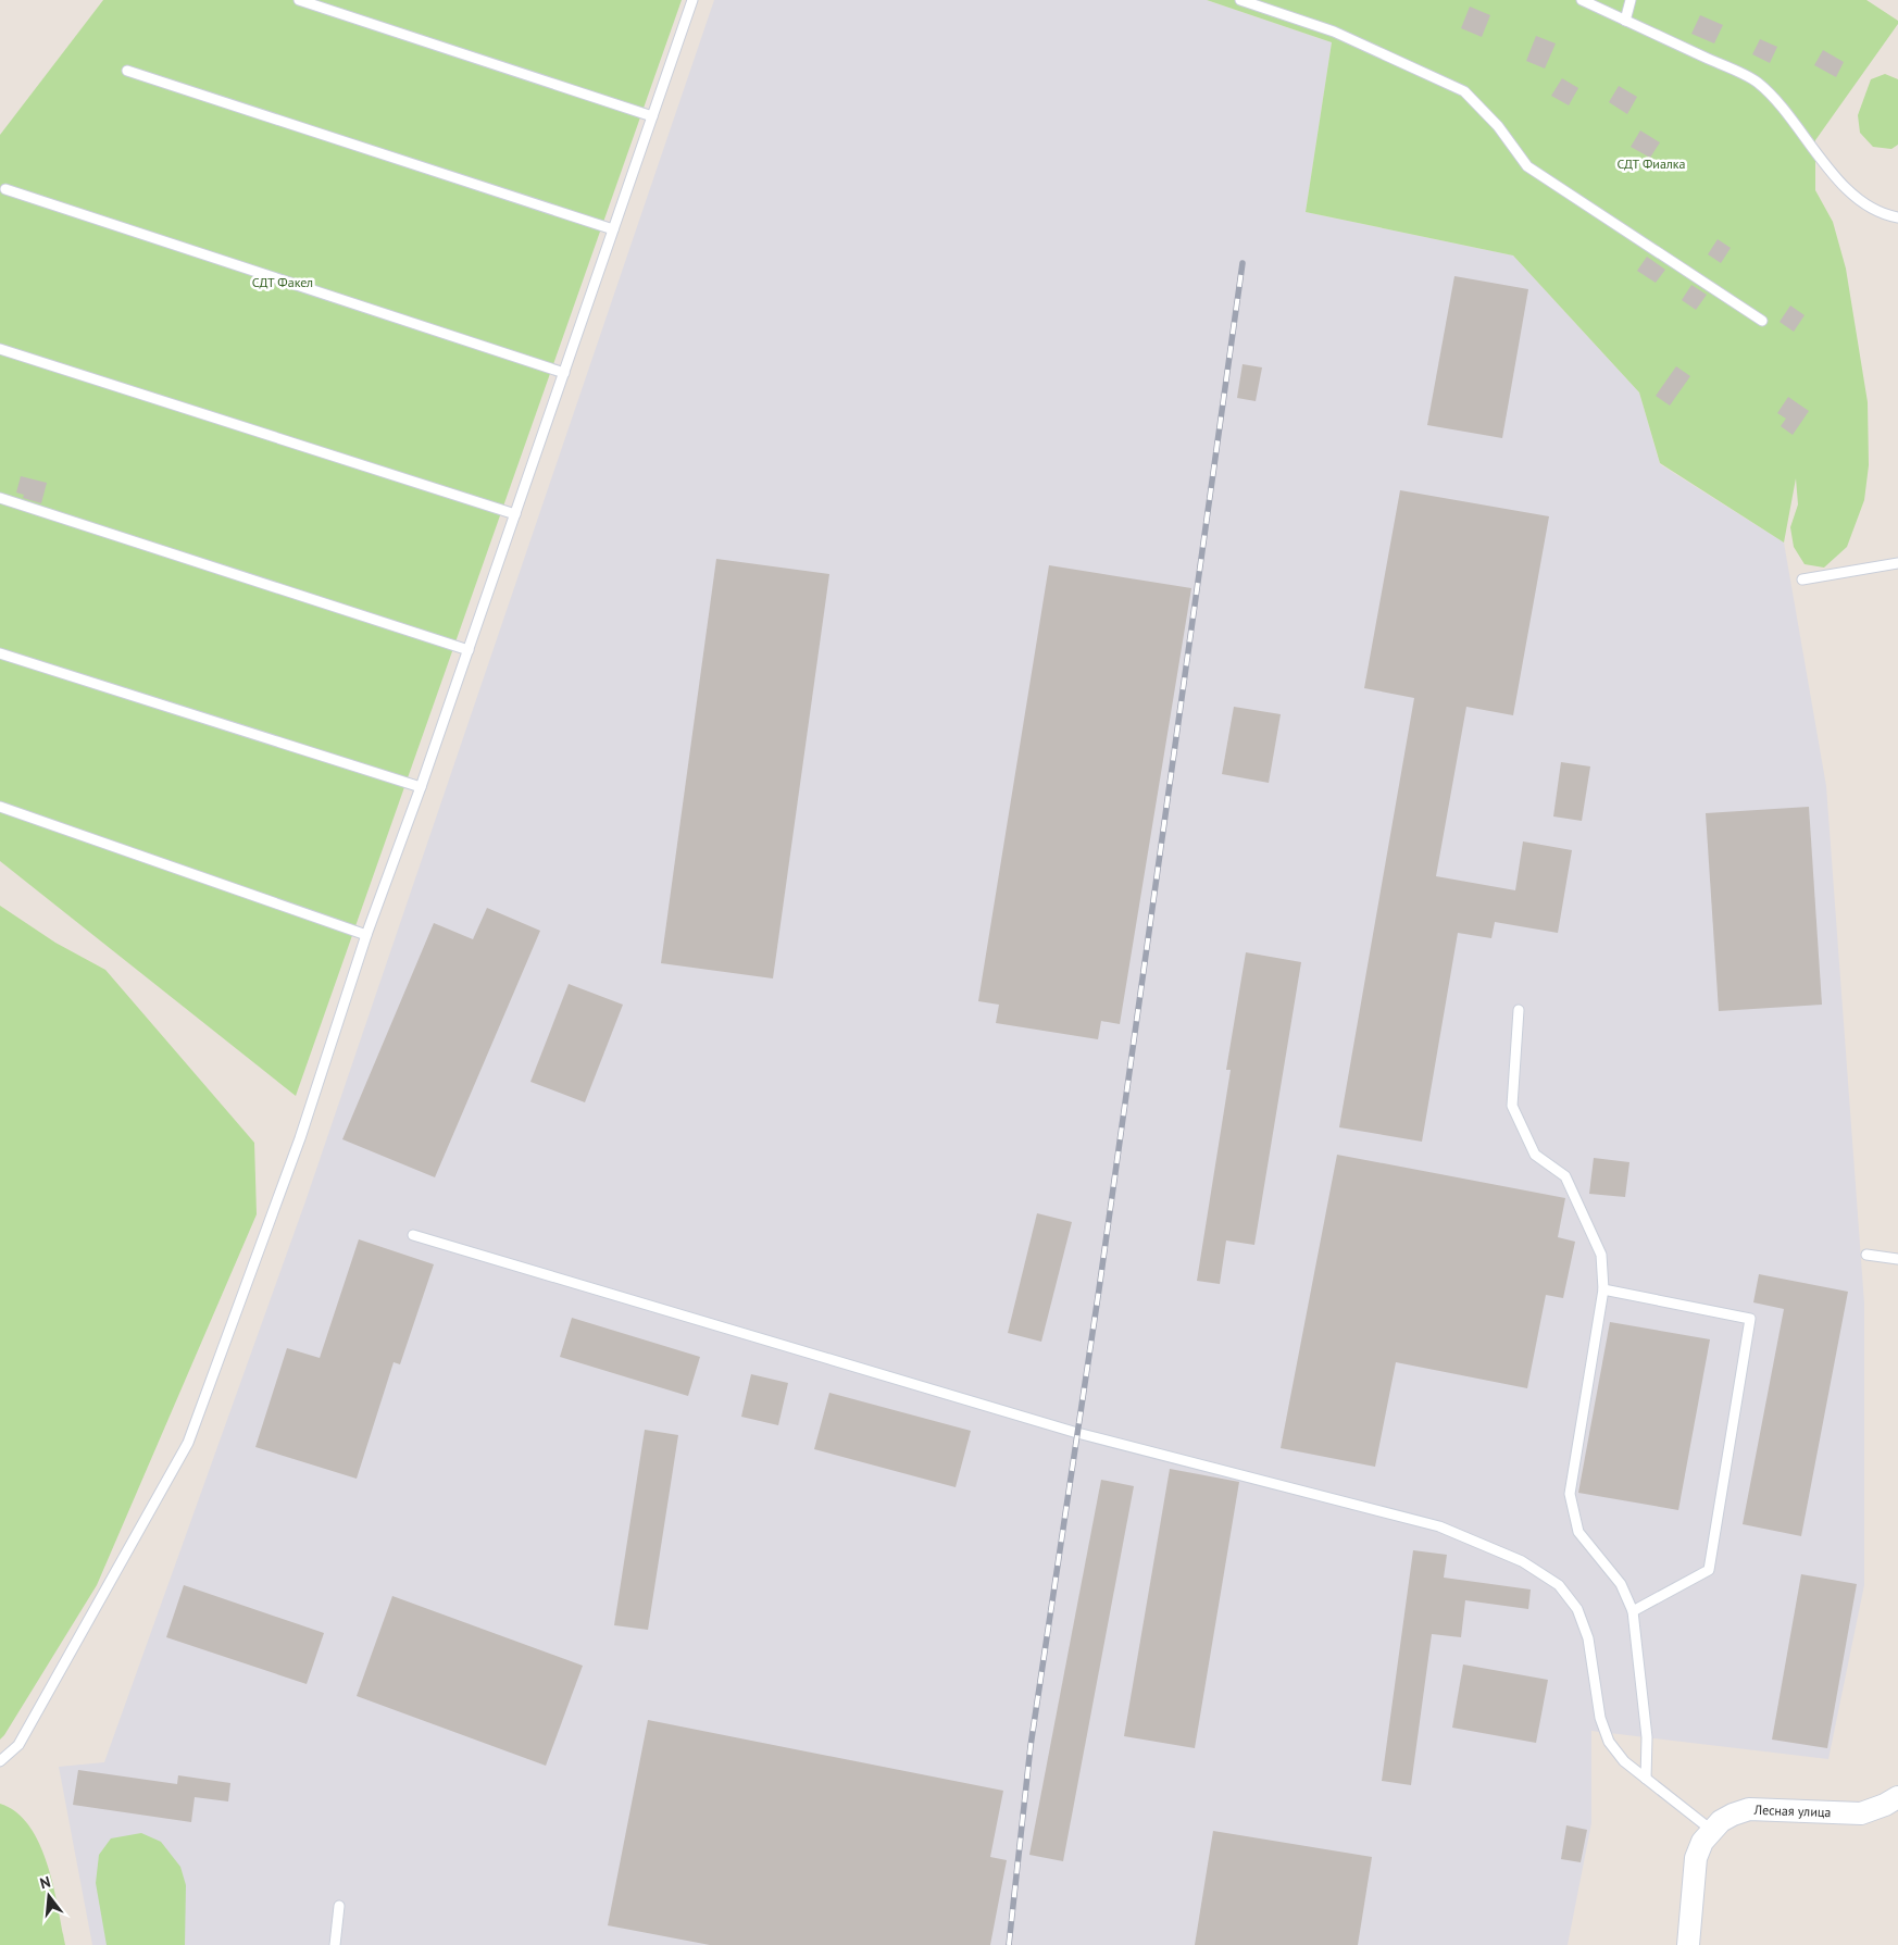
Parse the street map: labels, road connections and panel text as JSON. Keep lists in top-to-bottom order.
{
  "streets": {
    "street": ["Лесная улица"]
  },
  "parks": ["СДТ Фиалка", "СДТ Факел"],
  "north": "top"
}
